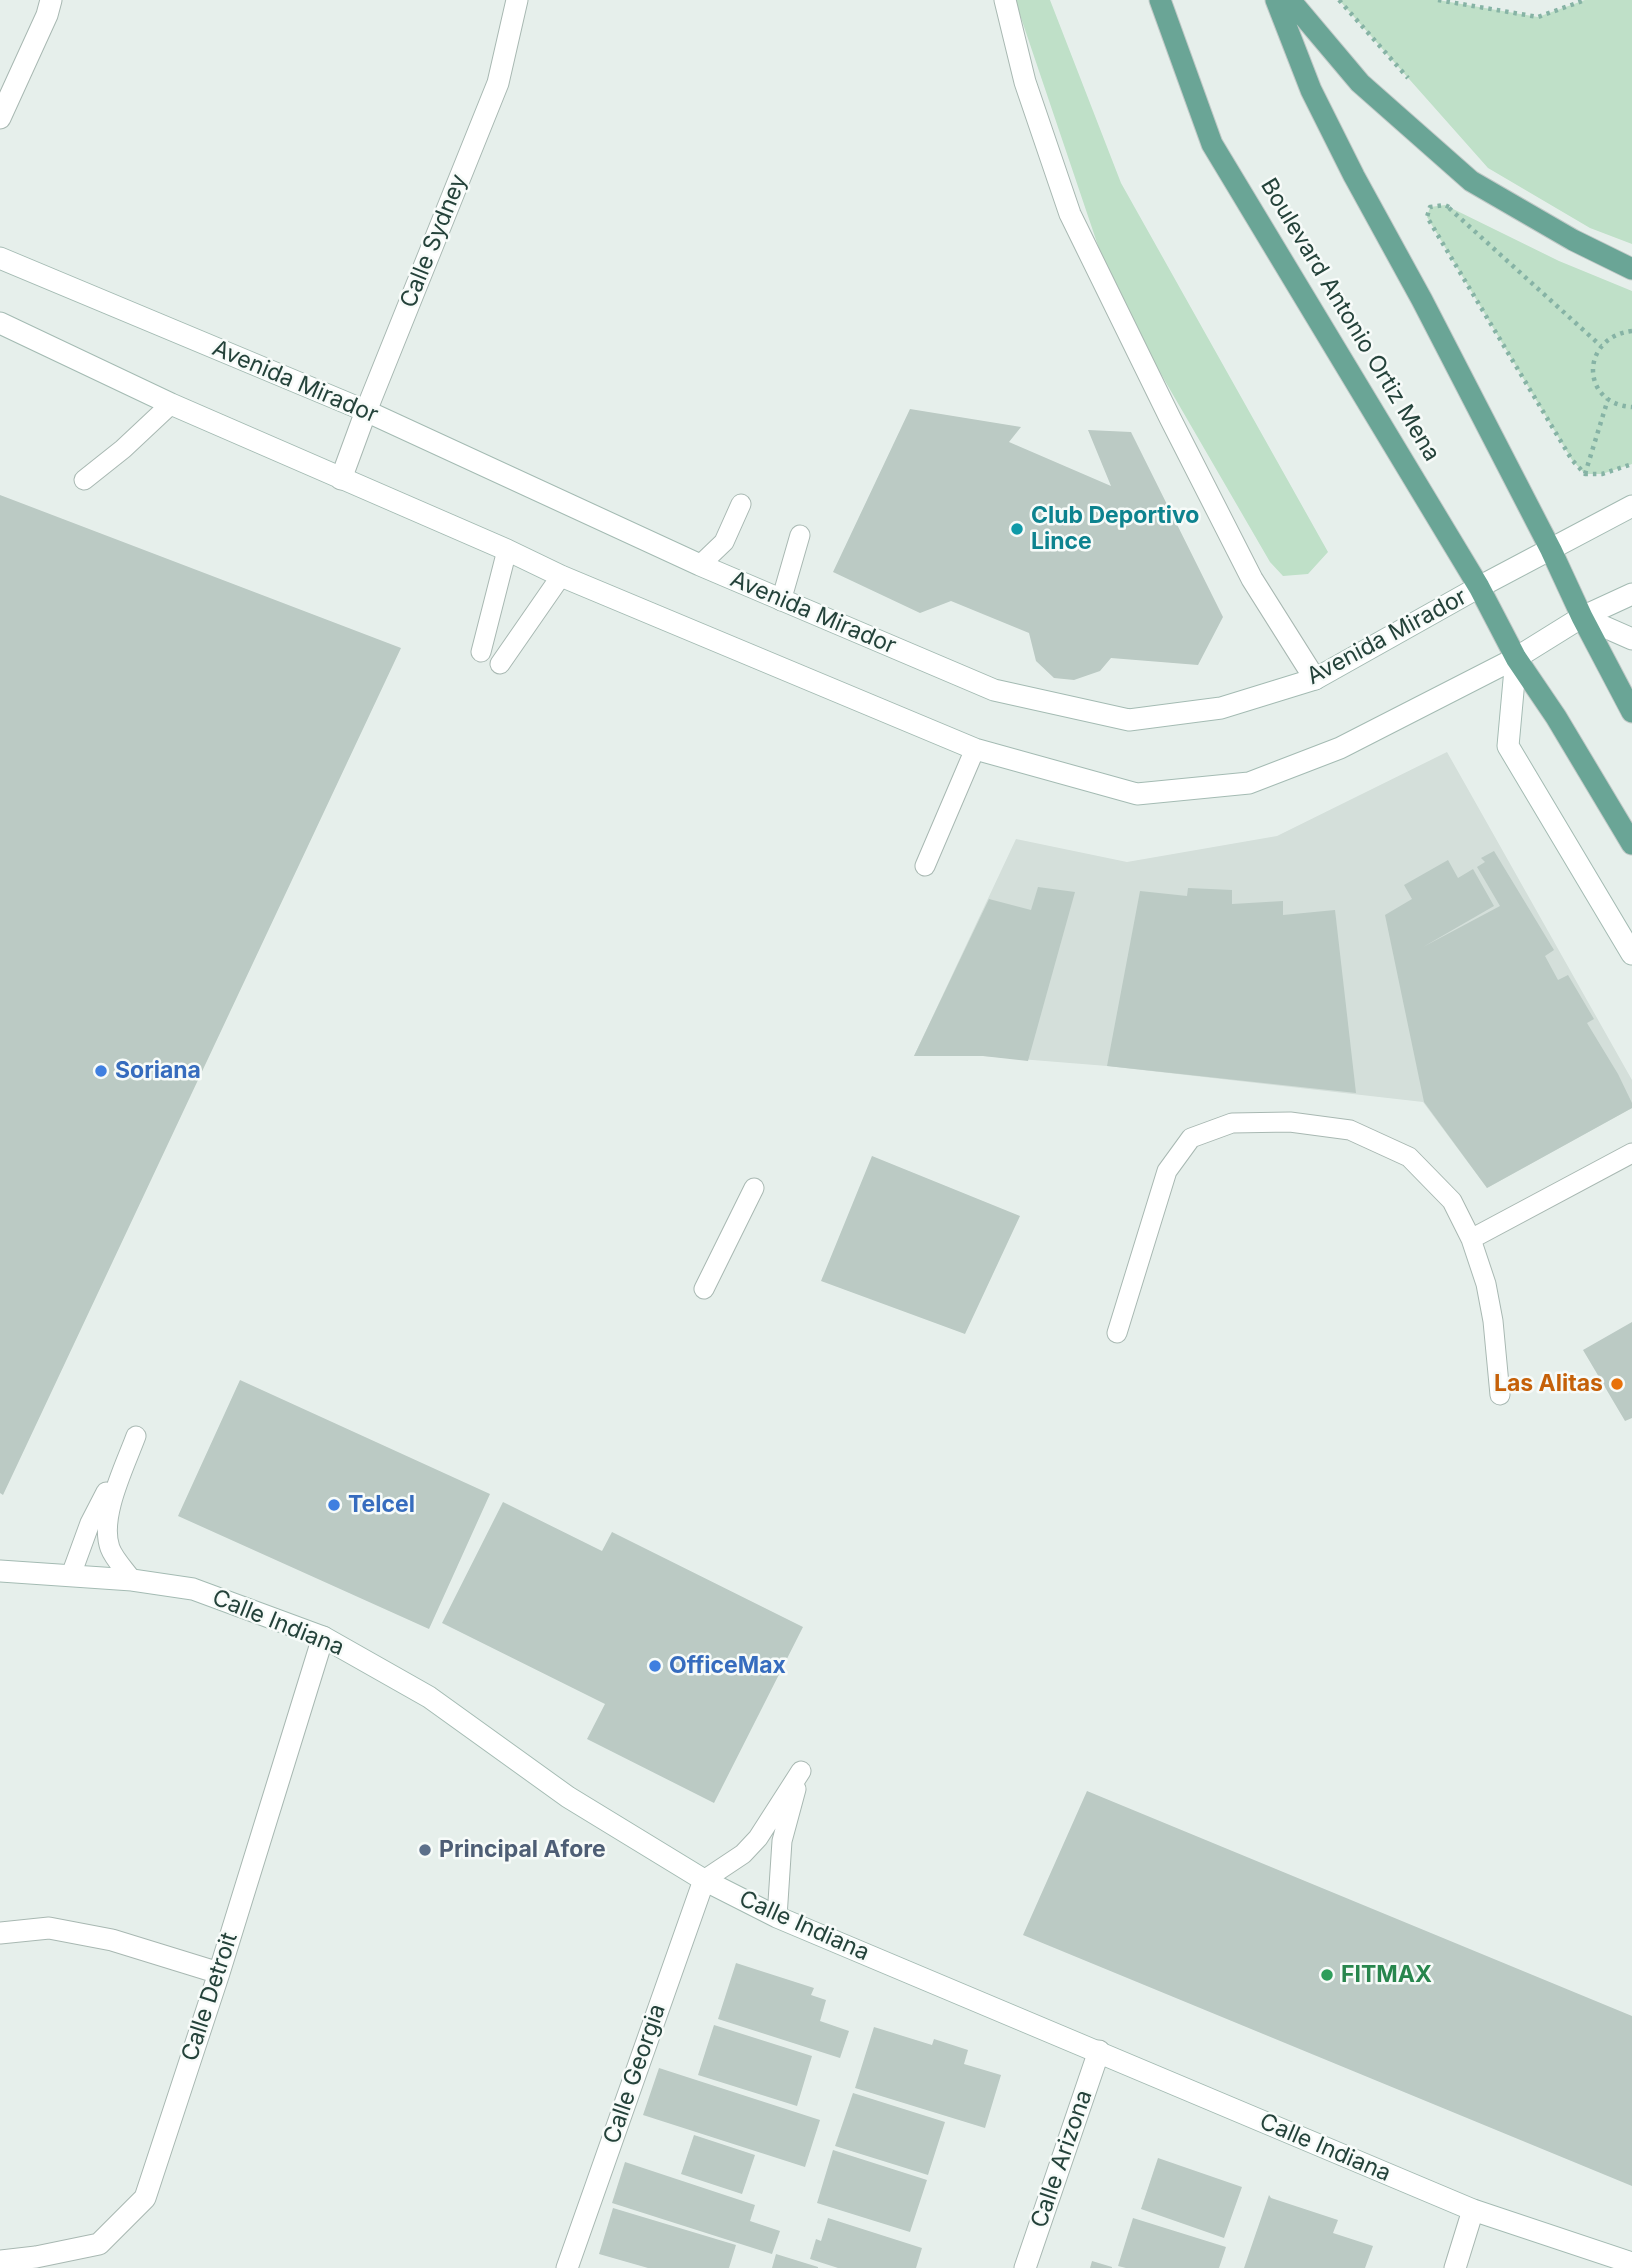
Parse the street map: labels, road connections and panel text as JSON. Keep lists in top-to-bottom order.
{
  "streets": {
    "main road": ["Boulevard Antonio Ortiz Mena"],
    "street": [
      "Calle Sydney",
      "Avenida Mirador",
      "Calle Indiana",
      "Calle Detroit",
      "Calle Georgia",
      "Calle Arizona"
    ]
  },
  "crossings": [
    ["Calle Sydney", "Avenida Mirador"],
    ["Boulevard Antonio Ortiz Mena", "Avenida Mirador"],
    ["Calle Indiana", "Calle Detroit"],
    ["Calle Indiana", "Calle Georgia"],
    ["Calle Indiana", "Calle Arizona"]
  ],
  "places": [
    "Club Deportivo Lince",
    "Soriana",
    "Las Alitas",
    "Telcel",
    "OfficeMax",
    "Principal Afore",
    "FITMAX"
  ]
}
